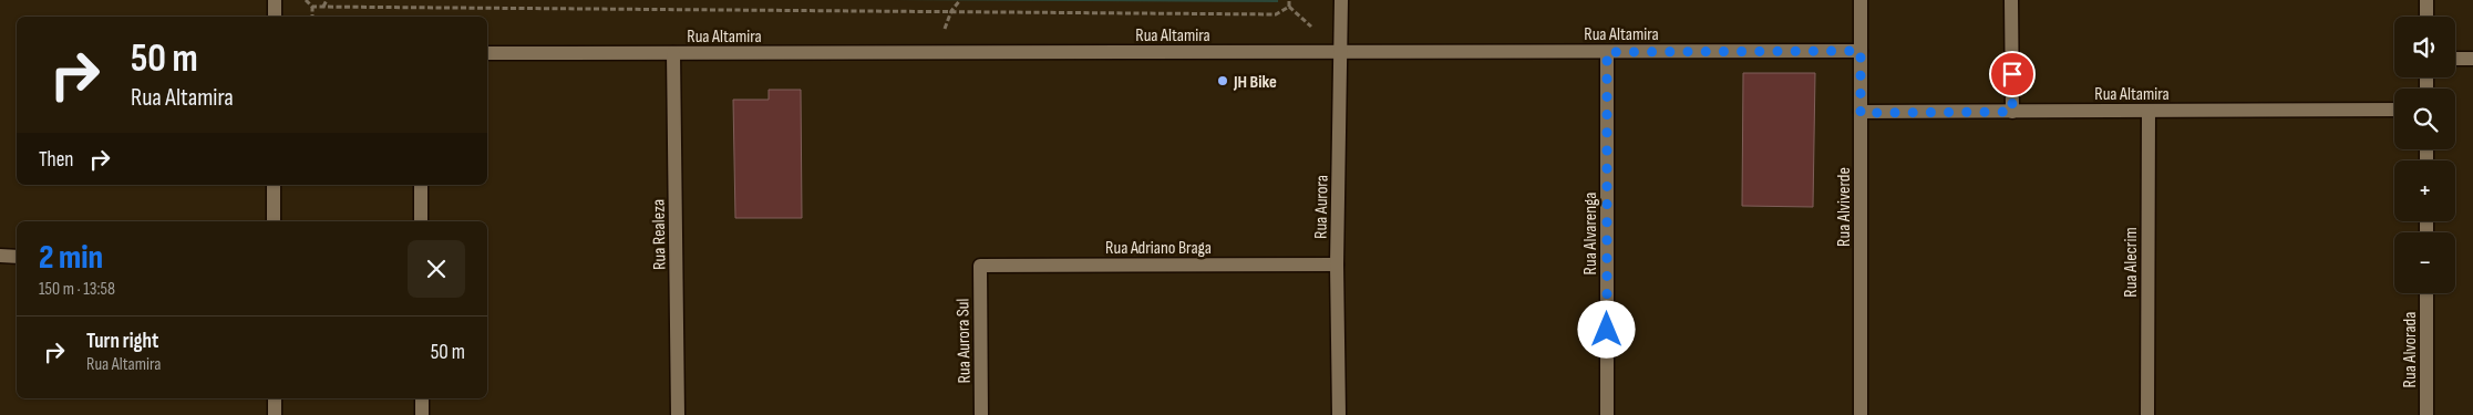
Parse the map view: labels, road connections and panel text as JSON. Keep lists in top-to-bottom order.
{
  "streets": {
    "street": [
      "Rua Altamira",
      "Rua Aurora",
      "Rua Alviverde",
      "Rua Alvarenga",
      "Rua Realeza",
      "Rua Adriano Braga",
      "Rua Alecrim",
      "Rua Aurora Sul",
      "Rua Alvorada"
    ]
  },
  "crossings": [
    ["Rua Altamira", "Rua Aurora"],
    ["Rua Altamira", "Rua Alviverde"],
    ["Rua Altamira", "Rua Alvarenga"],
    ["Rua Altamira", "Rua Realeza"],
    ["Rua Altamira", "Rua Alecrim"],
    ["Rua Aurora", "Rua Adriano Braga"],
    ["Rua Adriano Braga", "Rua Aurora Sul"]
  ],
  "places": ["JH Bike"],
  "page": {
    "map_buttons": ["+", "−"],
    "turn": ["50 m", "Rua Altamira"],
    "then": "Then",
    "heading": ["2 min", "150 m · 13:58"],
    "list": [
      {
        "name": "Turn right",
        "note": "Rua Altamira",
        "value": "50 m"
      }
    ]
  }
}
